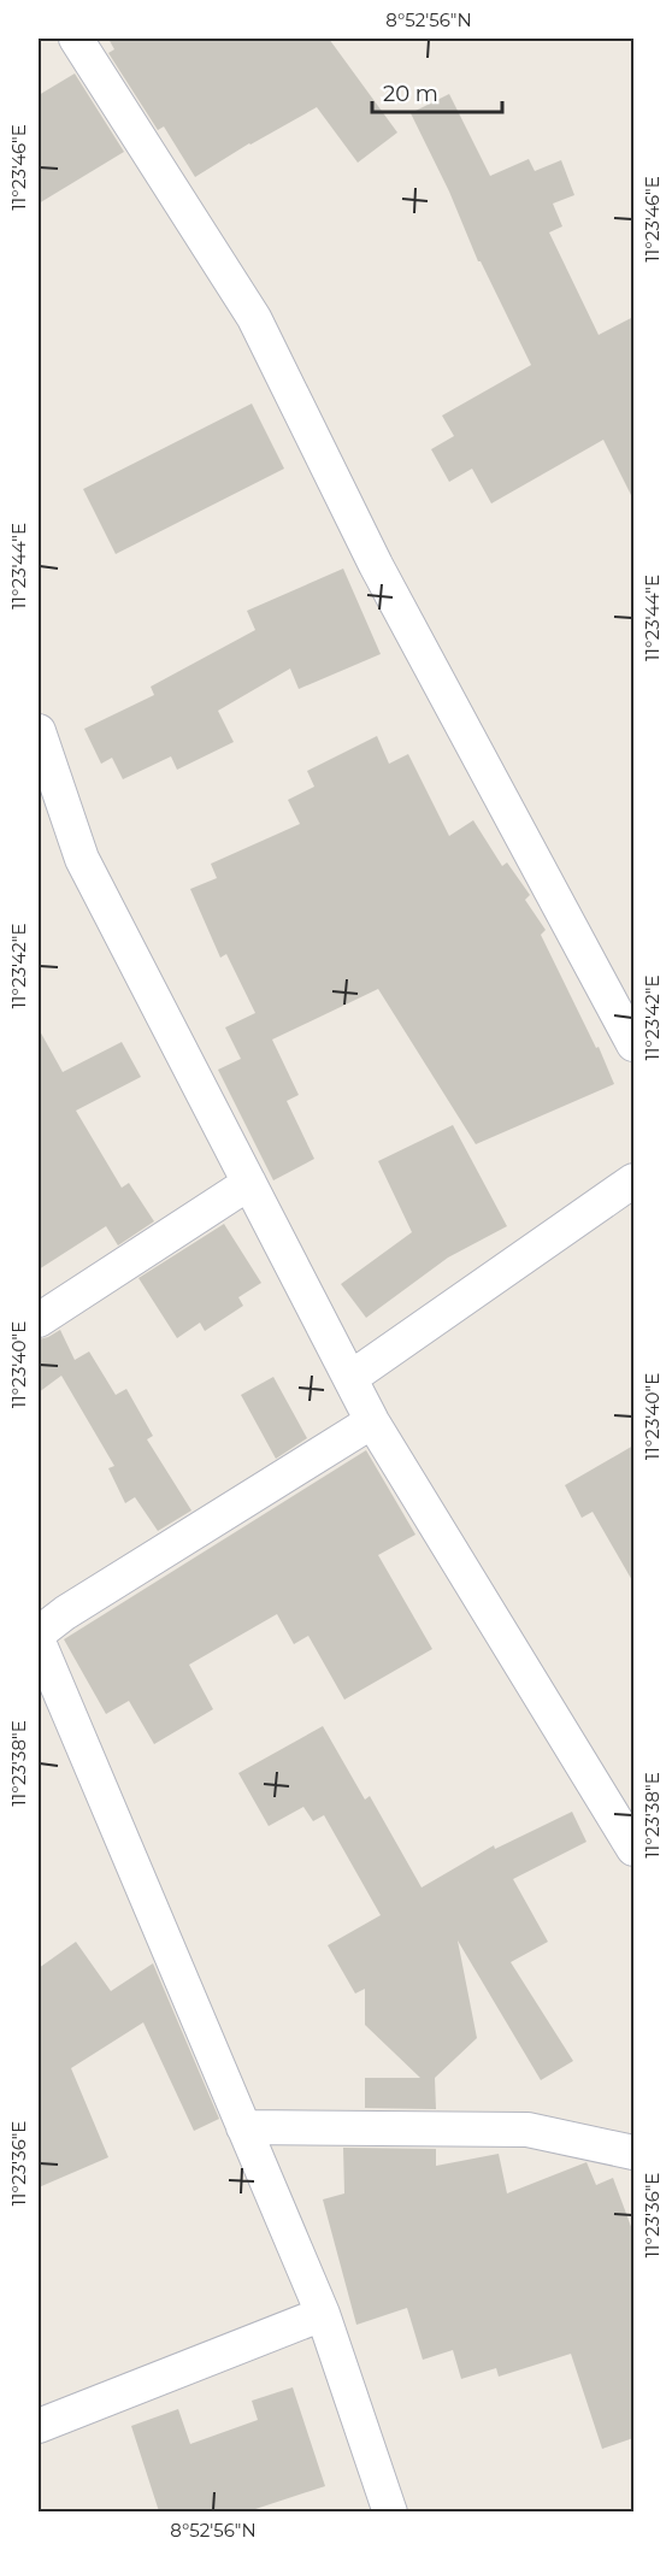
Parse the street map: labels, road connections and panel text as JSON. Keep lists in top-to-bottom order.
{
  "scale_bar": "20 m",
  "coordinates": [
    "8°52'56\"N",
    "11°23'46\"E",
    "11°23'44\"E",
    "11°23'42\"E",
    "11°23'40\"E",
    "11°23'38\"E",
    "11°23'36\"E"
  ]
}
